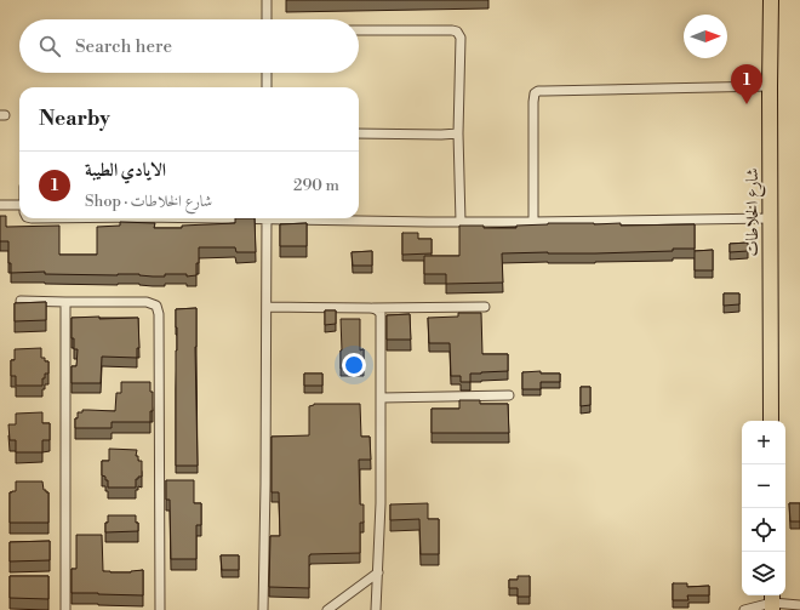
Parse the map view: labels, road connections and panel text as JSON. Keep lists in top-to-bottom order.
{
  "streets": {
    "main road": ["شارع الخلاطات"]
  },
  "north": "right",
  "page": {
    "search": "Search here",
    "pins": "1",
    "heading": "Nearby",
    "list": [
      {
        "mark": "1",
        "name": "الايادي الطيبة",
        "note": "Shop · شارع الخلاطات",
        "value": "290 m"
      }
    ],
    "map_buttons": ["+", "−"]
  }
}
